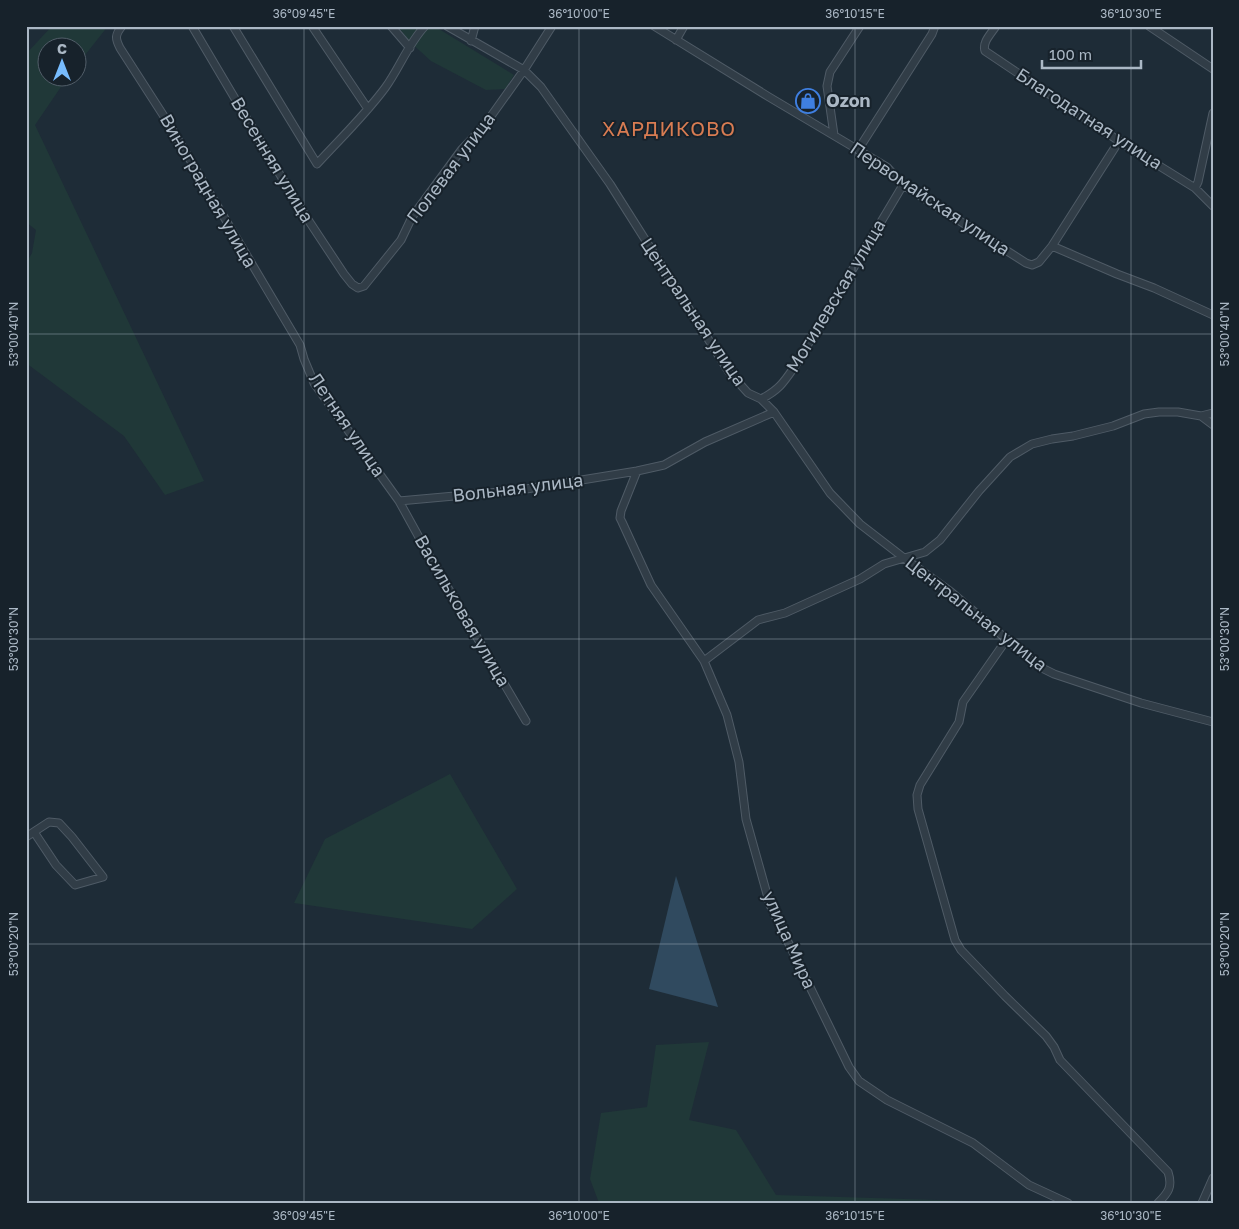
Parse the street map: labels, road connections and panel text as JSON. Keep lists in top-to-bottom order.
{
  "streets": {
    "street": [
      "Благодатная улица",
      "Весенняя улица",
      "Полевая улица",
      "Виноградная улица",
      "Первомайская улица",
      "Могилевская улица",
      "Центральная улица",
      "Летняя улица",
      "Вольная улица",
      "Васильковая улица",
      "улица Мира"
    ]
  },
  "crossings": [
    ["Благодатная улица", "Первомайская улица"],
    ["Весенняя улица", "Полевая улица"],
    ["Полевая улица", "Центральная улица"],
    ["Виноградная улица", "Летняя улица"],
    ["Первомайская улица", "Могилевская улица"],
    ["Могилевская улица", "Центральная улица"],
    ["Центральная улица", "Вольная улица"],
    ["Летняя улица", "Вольная улица"],
    ["Летняя улица", "Васильковая улица"],
    ["Вольная улица", "Васильковая улица"],
    ["Вольная улица", "улица Мира"]
  ],
  "districts": ["ХАРДИКОВО"],
  "places": {
    "shop": ["Ozon"]
  },
  "scale_bar": "100 m",
  "north": "top",
  "coordinates": [
    "36°09'45\"E",
    "36°10'00\"E",
    "36°10'15\"E",
    "36°10'30\"E",
    "53°00'40\"N",
    "53°00'30\"N",
    "53°00'20\"N"
  ]
}
